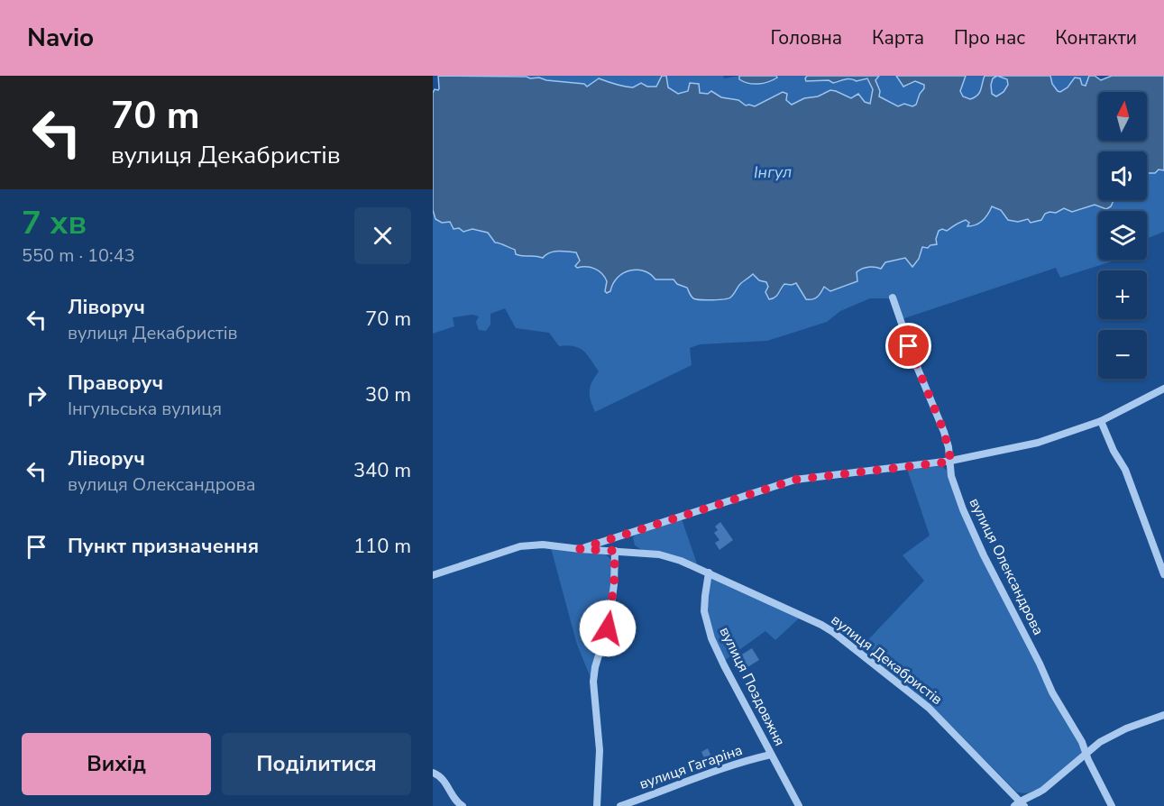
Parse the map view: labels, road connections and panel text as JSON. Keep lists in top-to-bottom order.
{
  "streets": {
    "street": [
      "вулиця Олександрова",
      "вулиця Декабристів",
      "вулиця Поздовжня",
      "вулиця Гагаріна"
    ]
  },
  "crossings": [
    ["вулиця Декабристів", "вулиця Поздовжня"],
    ["вулиця Поздовжня", "вулиця Гагаріна"]
  ],
  "water": ["Інгул"],
  "north": "top",
  "page": {
    "header": "Navio",
    "nav": [
      "Головна",
      "Карта",
      "Про нас",
      "Контакти"
    ],
    "turn": ["70 m", "вулиця Декабристів"],
    "map_buttons": ["+", "−"],
    "heading": ["7 хв", "550 m · 10:43"],
    "list": [
      {
        "name": "Ліворуч",
        "note": "вулиця Декабристів",
        "value": "70 m"
      },
      {
        "name": "Праворуч",
        "note": "Інгульська вулиця",
        "value": "30 m"
      },
      {
        "name": "Ліворуч",
        "note": "вулиця Олександрова",
        "value": "340 m"
      },
      {
        "name": "Пункт призначення",
        "value": "110 m"
      }
    ],
    "buttons": ["Вихід", "Поділитися"]
  }
}
